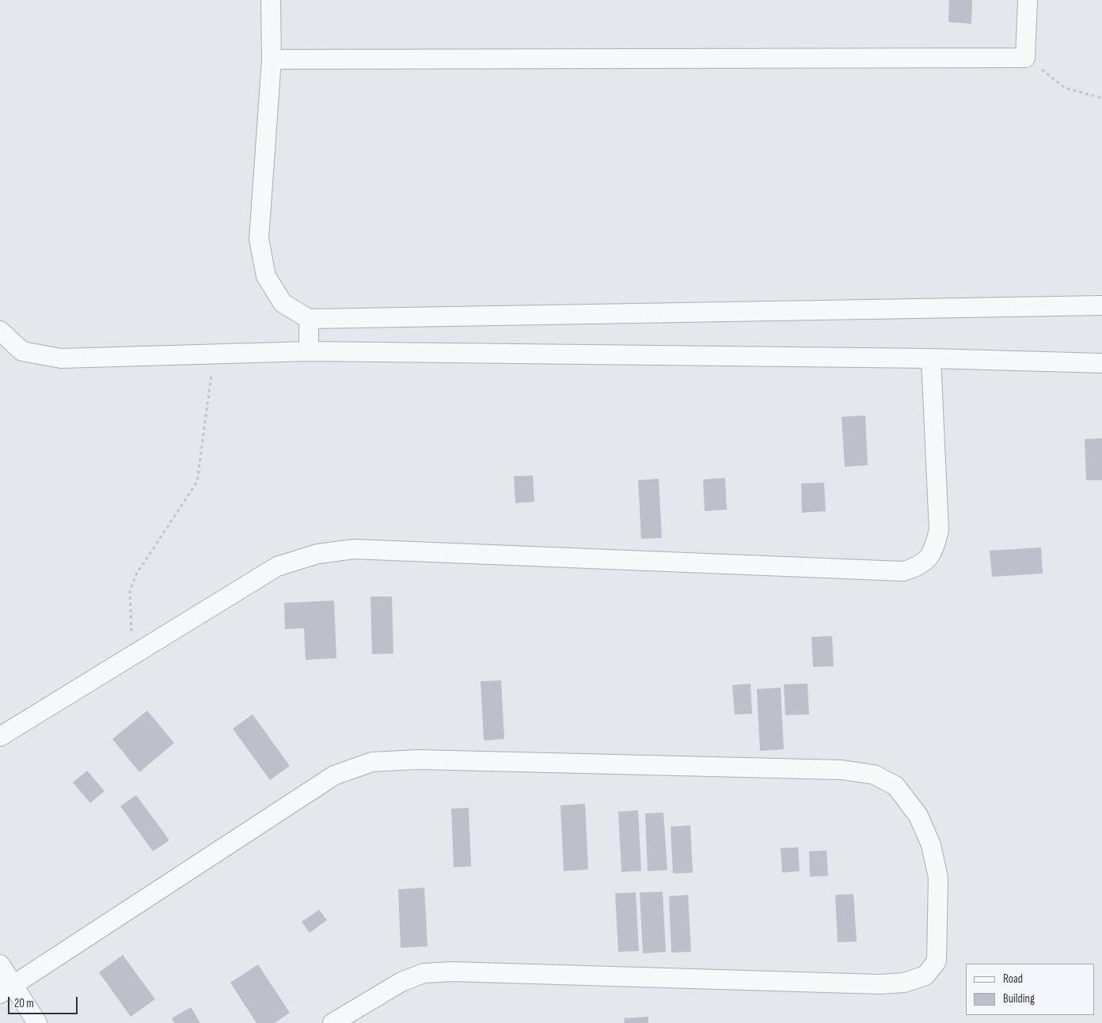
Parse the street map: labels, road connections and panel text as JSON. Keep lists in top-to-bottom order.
{
  "legend": ["Road", "Building"],
  "scale_bar": "20 m"
}
